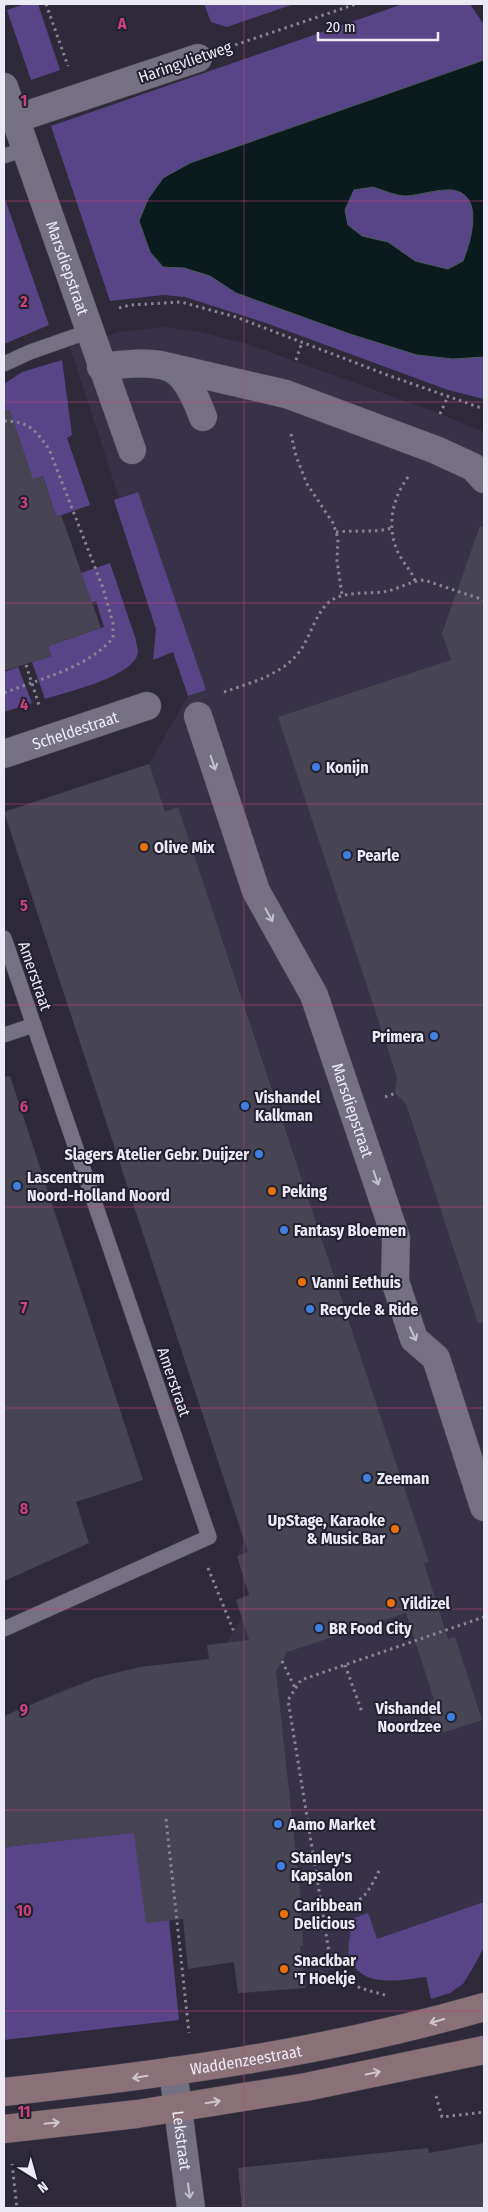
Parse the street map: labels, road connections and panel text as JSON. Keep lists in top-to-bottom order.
{
  "streets": {
    "main road": ["Waddenzeestraat"],
    "street": [
      "Haringvlietweg",
      "Marsdiepstraat",
      "Scheldestraat",
      "Lekstraat"
    ],
    "lane": ["Amerstraat"]
  },
  "crossings": [
    ["Haringvlietweg", "Marsdiepstraat"],
    ["Waddenzeestraat", "Lekstraat"]
  ],
  "one_way": ["Marsdiepstraat", "Lekstraat"],
  "places": [
    "Konijn",
    "Olive Mix",
    "Pearle",
    "Primera",
    "Vishandel Kalkman",
    "Slagers Atelier Gebr. Duijzer",
    "Lascentrum Noord-Holland Noord",
    "Peking",
    "Fantasy Bloemen",
    "Vanni Eethuis",
    "Recycle & Ride",
    "Zeeman",
    "UpStage, Karaoke & Music Bar",
    "Yildizel",
    "BR Food City",
    "Vishandel Noordzee",
    "Aamo Market",
    "Stanley's Kapsalon",
    "Caribbean Delicious",
    "Snackbar 'T Hoekje"
  ],
  "scale_bar": "20 m",
  "north": "bottom right",
  "grid": {
    "columns": ["A"],
    "rows": [
      "1",
      "2",
      "3",
      "4",
      "5",
      "6",
      "7",
      "8",
      "9",
      "10",
      "11"
    ]
  }
}
